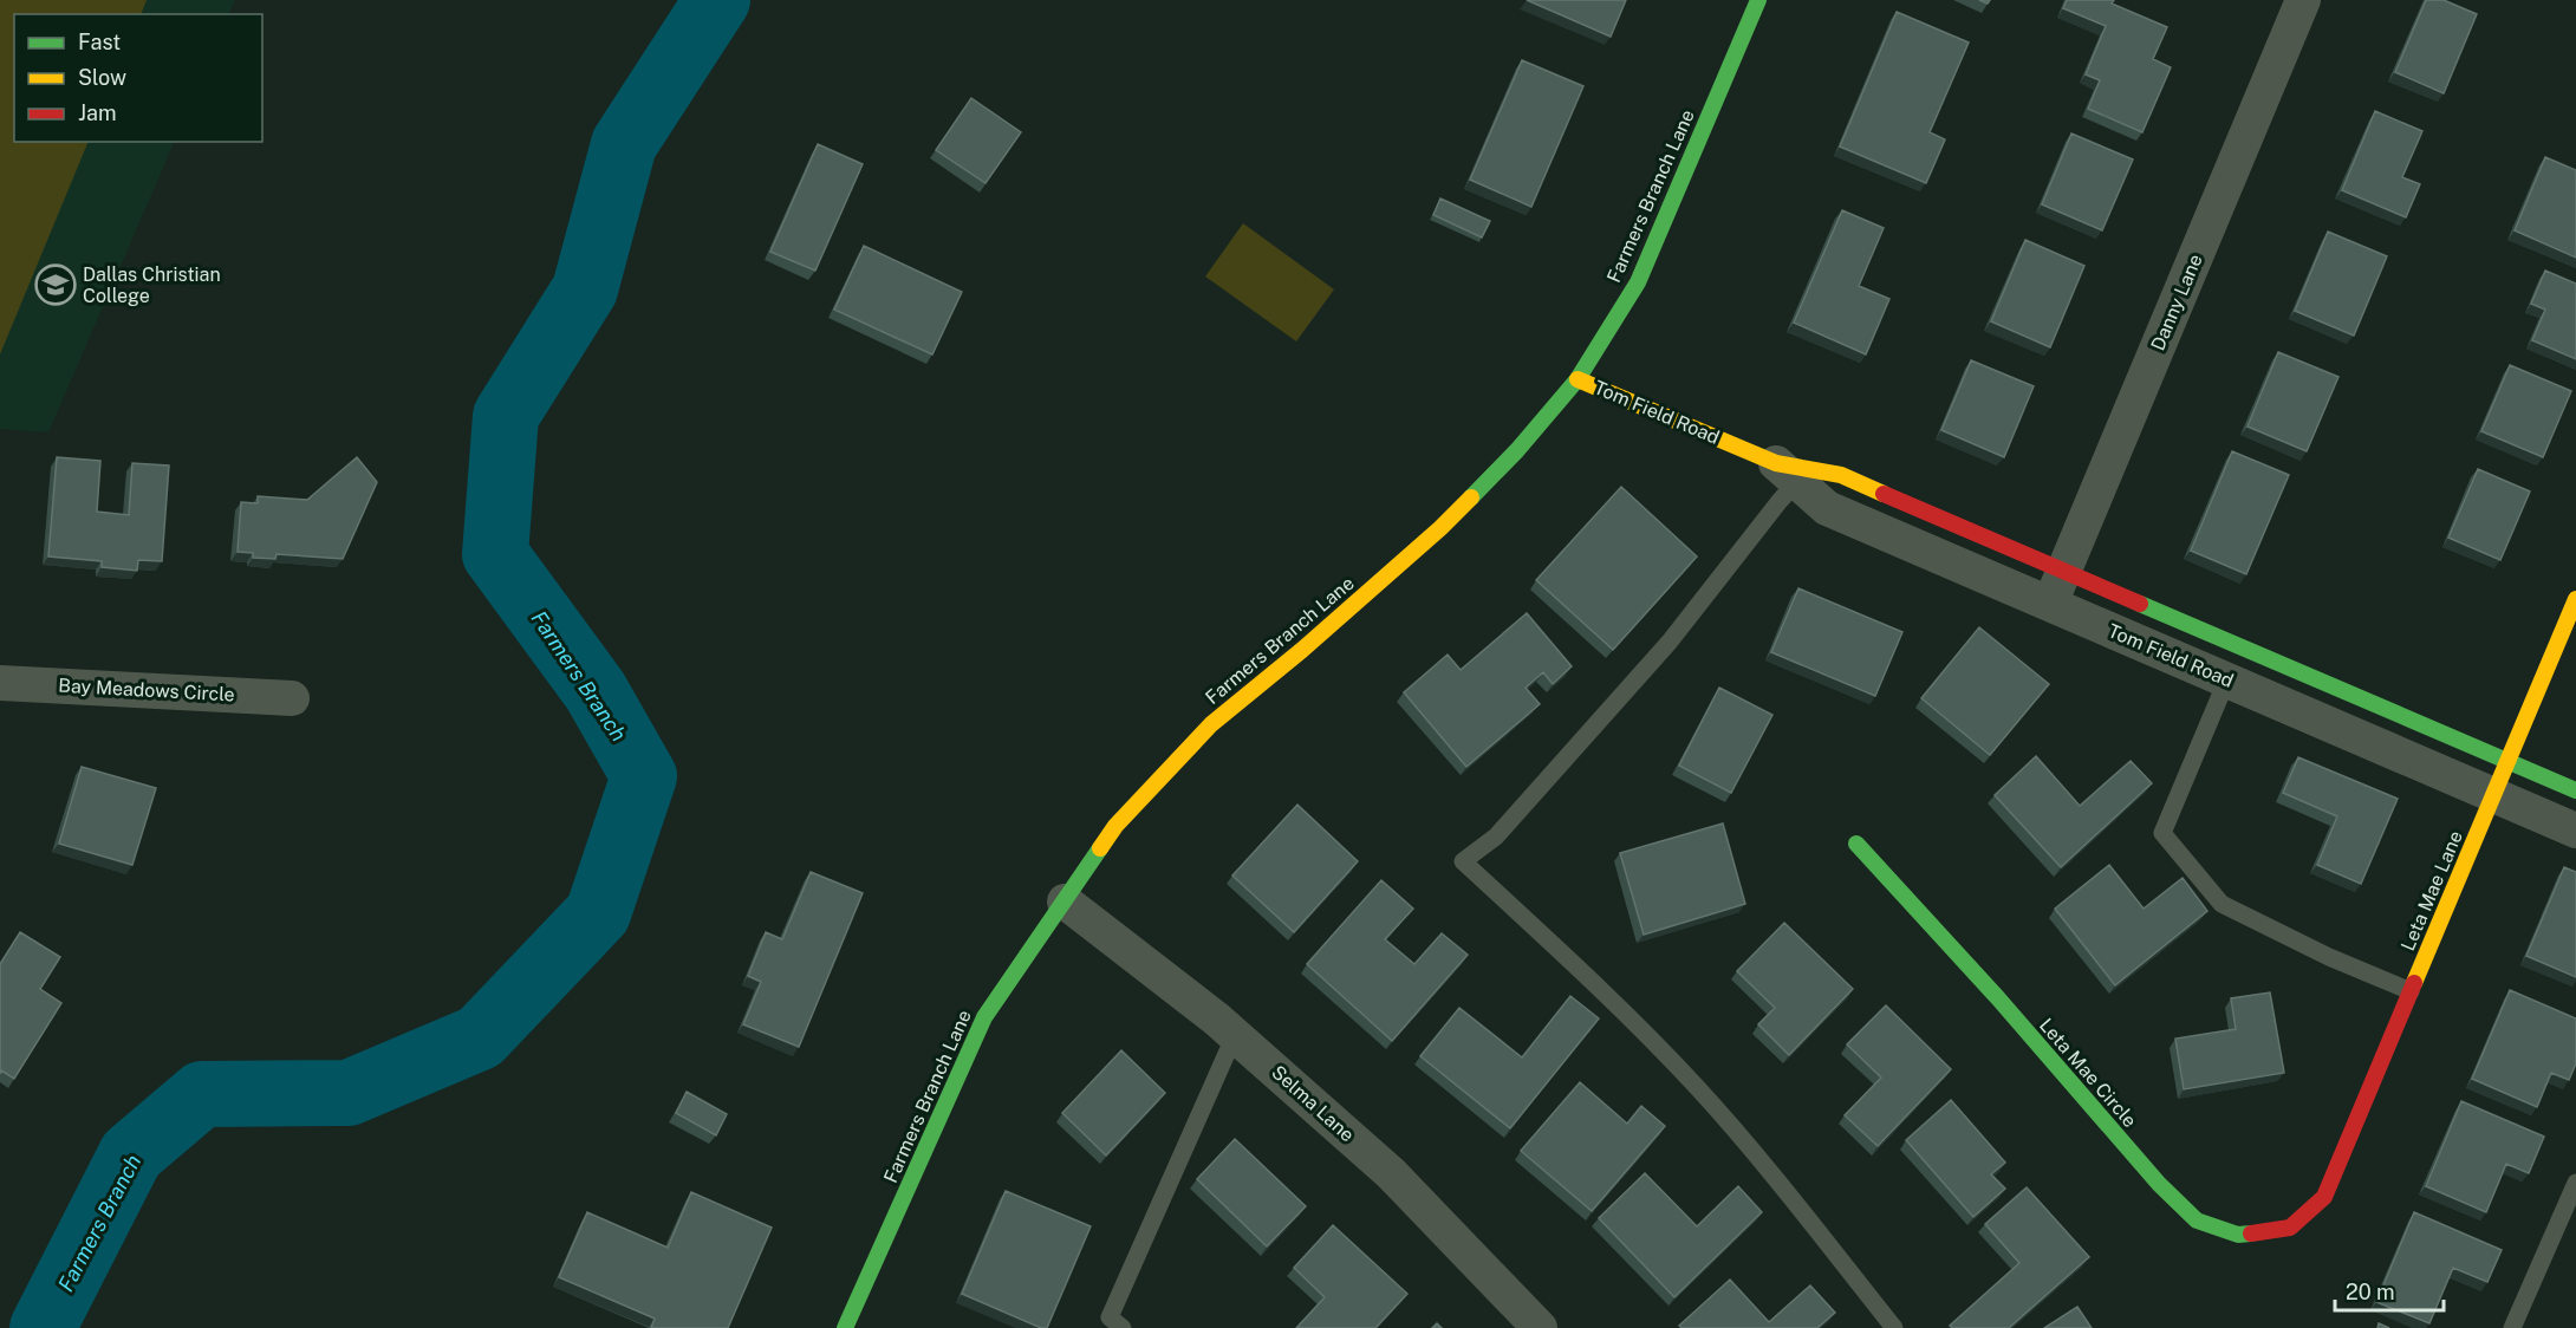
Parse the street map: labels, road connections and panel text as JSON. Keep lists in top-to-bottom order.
{
  "streets": {
    "street": [
      "Farmers Branch Lane",
      "Danny Lane",
      "Tom Field Road",
      "Bay Meadows Circle",
      "Leta Mae Lane",
      "Leta Mae Circle",
      "Selma Lane"
    ]
  },
  "crossings": [
    ["Farmers Branch Lane", "Tom Field Road"],
    ["Farmers Branch Lane", "Selma Lane"],
    ["Danny Lane", "Tom Field Road"],
    ["Tom Field Road", "Leta Mae Lane"],
    ["Leta Mae Lane", "Leta Mae Circle"]
  ],
  "water": ["Farmers Branch"],
  "places": {
    "school or university": ["Dallas Christian College"]
  },
  "legend": ["Fast", "Slow", "Jam"],
  "scale_bar": "20 m"
}
